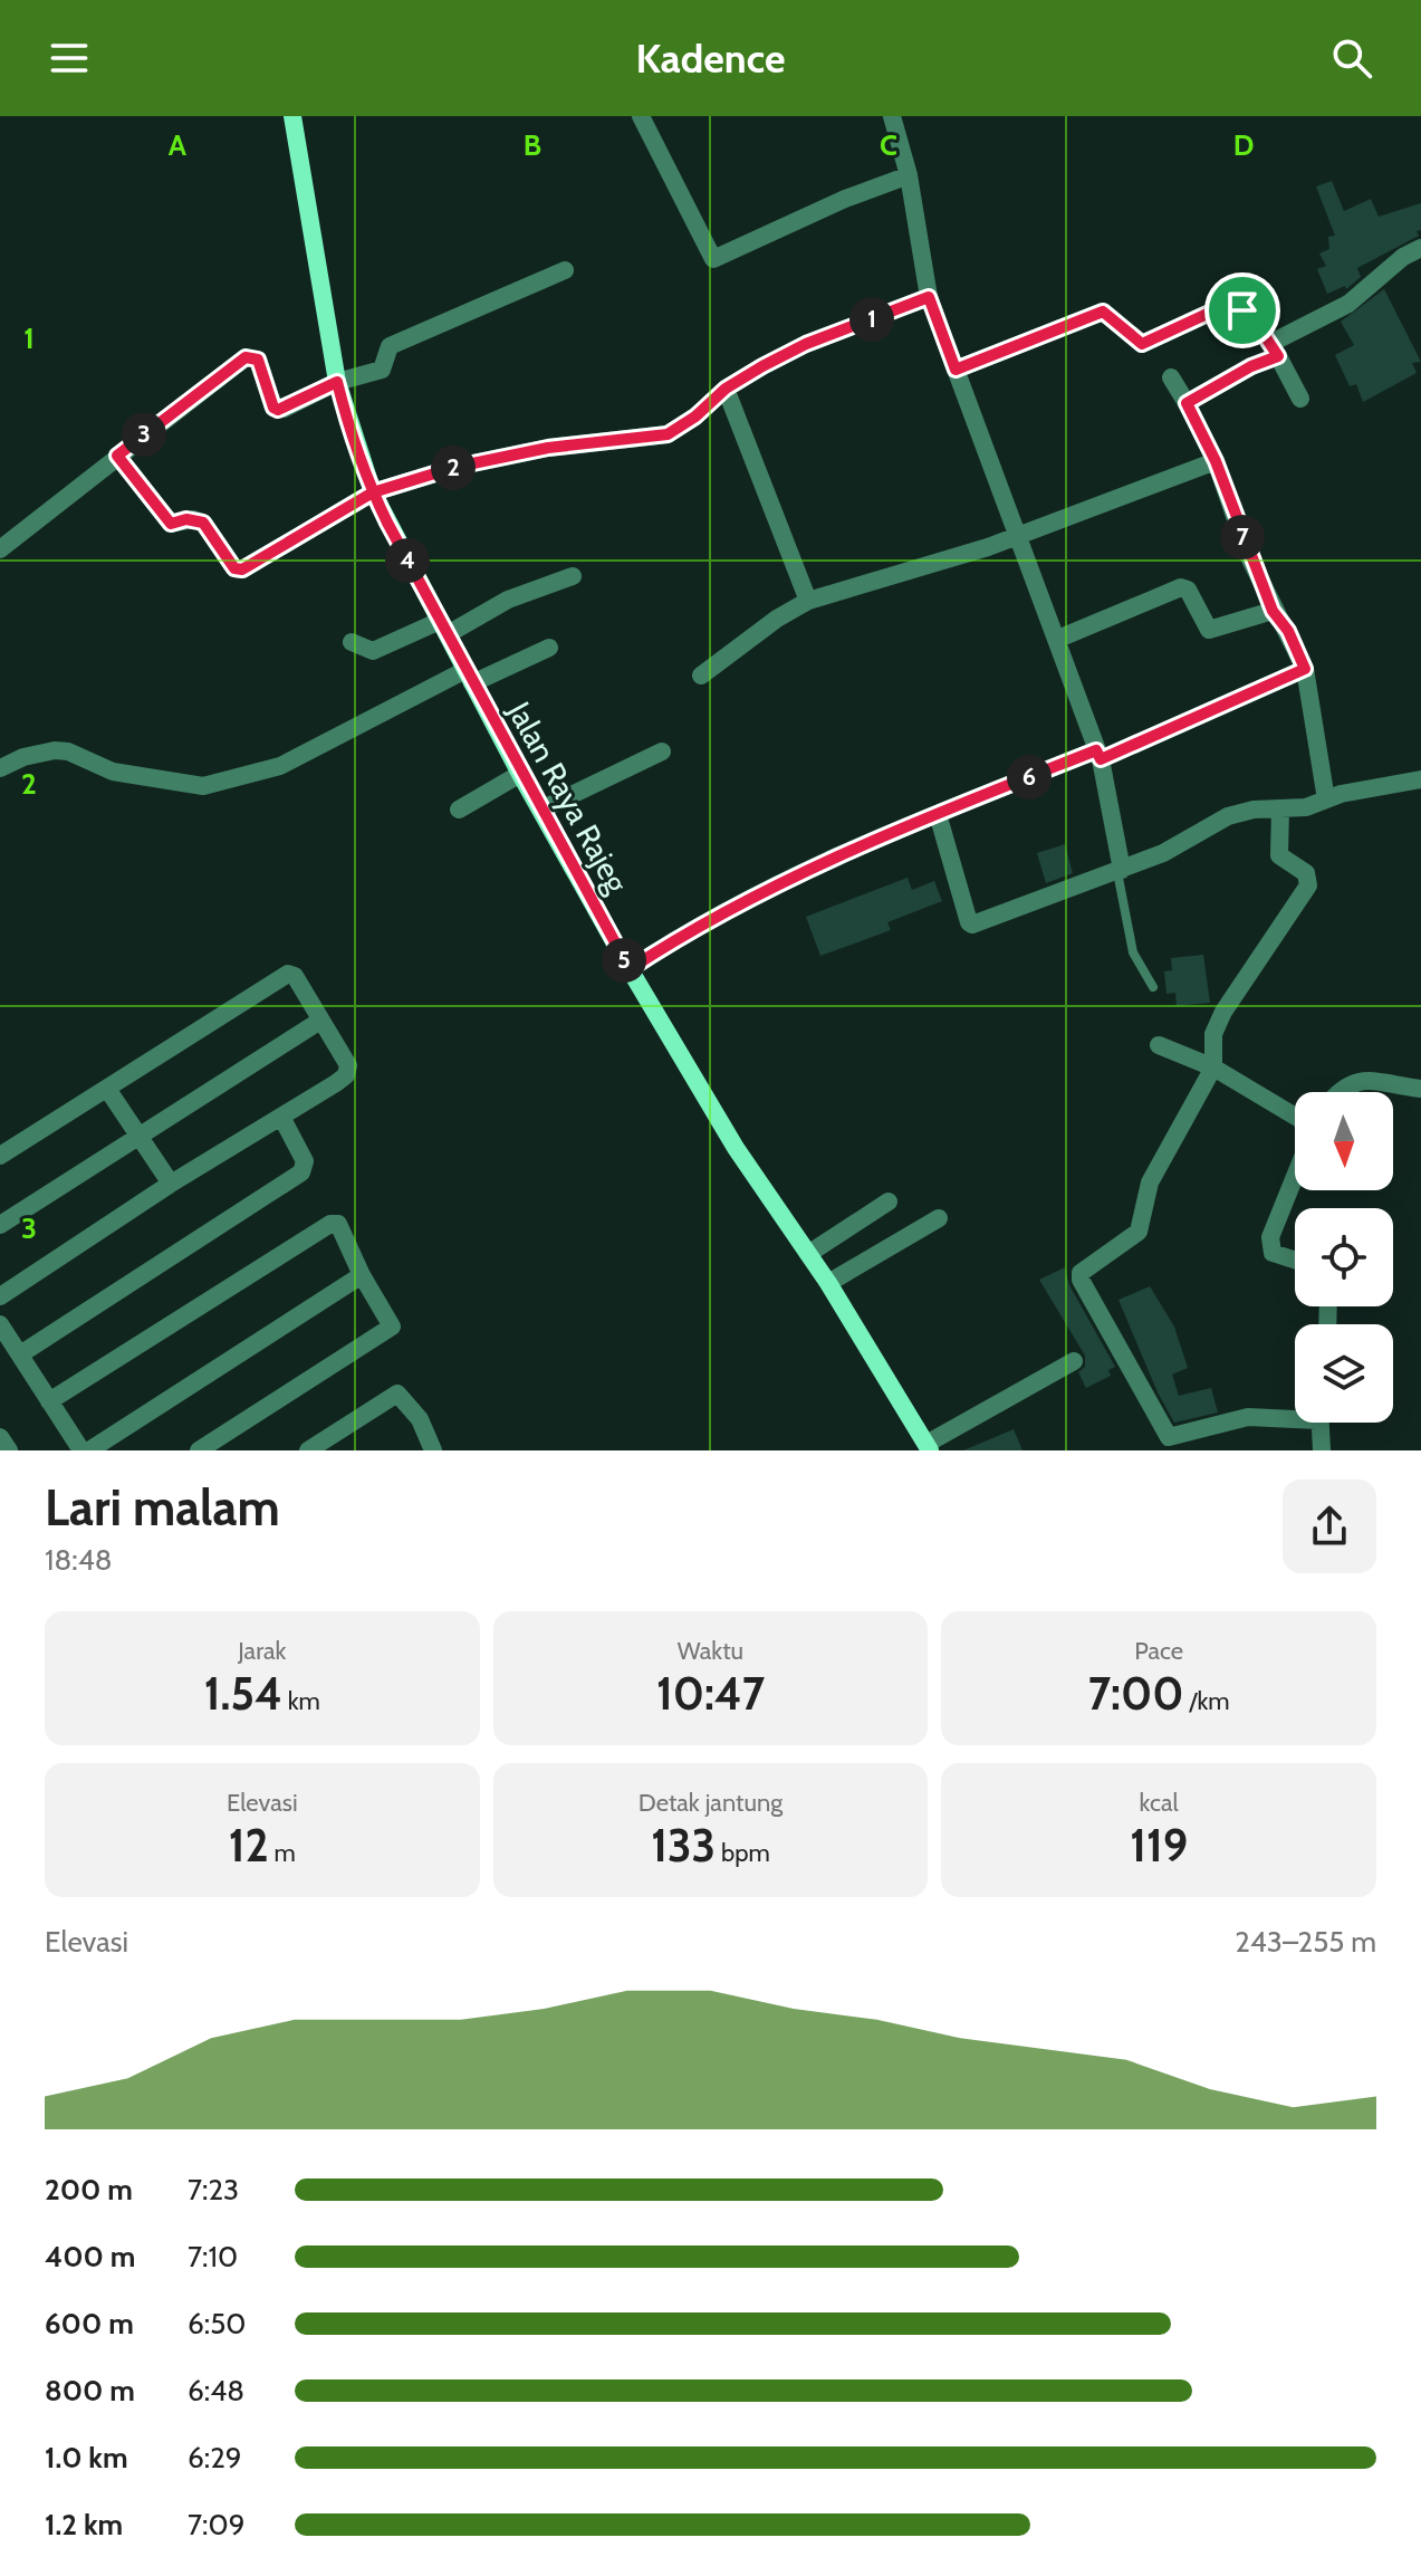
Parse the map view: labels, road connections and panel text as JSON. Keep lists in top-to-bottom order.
{
  "streets": {
    "main road": ["Jalan Raya Rajeg"]
  },
  "north": "bottom",
  "page": {
    "header": "Kadence",
    "pins": [
      "1",
      "3",
      "2",
      "7",
      "4",
      "6",
      "5"
    ],
    "heading": ["Lari malam", "18:48"],
    "stats": [
      ["Jarak", "1.54 km"],
      ["Waktu", "10:47"],
      ["Pace", "7:00 /km"],
      ["Elevasi", "12 m"],
      ["Detak jantung", "133 bpm"],
      ["kcal", "119"]
    ],
    "chart": ["Elevasi", "243–255 m"],
    "list": [
      {
        "name": "200 m",
        "note": "7:23"
      },
      {
        "name": "400 m",
        "note": "7:10"
      },
      {
        "name": "600 m",
        "note": "6:50"
      },
      {
        "name": "800 m",
        "note": "6:48"
      },
      {
        "name": "1.0 km",
        "note": "6:29"
      },
      {
        "name": "1.2 km",
        "note": "7:09"
      }
    ]
  },
  "grid": {
    "columns": [
      "A",
      "B",
      "C",
      "D"
    ],
    "rows": ["1", "2", "3"]
  }
}
